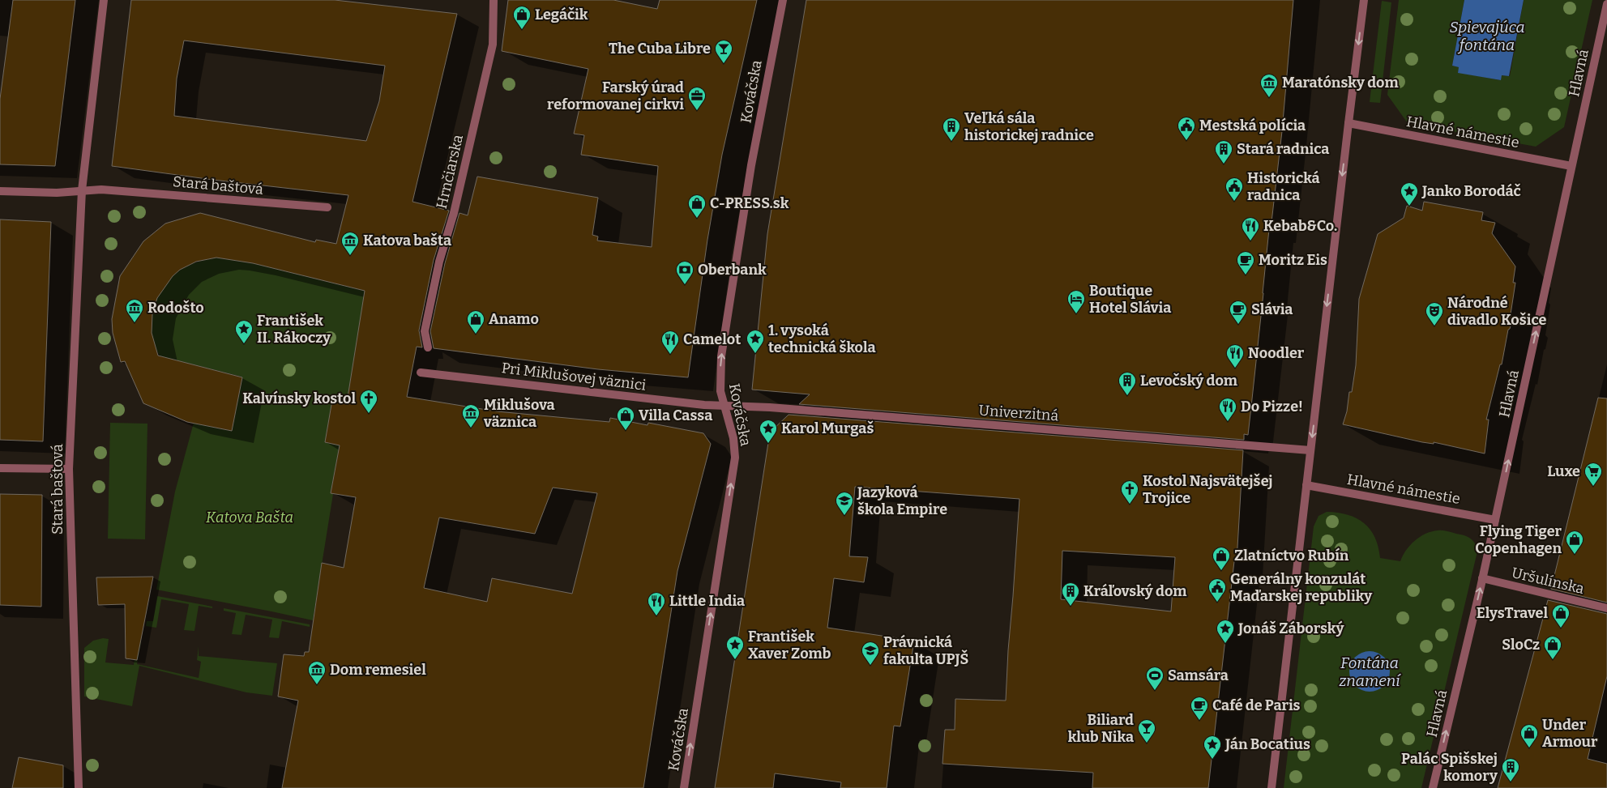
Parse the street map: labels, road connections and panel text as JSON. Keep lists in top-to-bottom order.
{
  "streets": {
    "street": [
      "Hlavná",
      "Kováčska",
      "Hlavné námestie",
      "Hrnčiarska",
      "Stará baštová",
      "Pri Miklušovej väznici",
      "Univerzitná",
      "Uršulínska"
    ]
  },
  "crossings": [
    ["Hlavná", "Hlavné námestie"],
    ["Hlavná", "Uršulínska"],
    ["Kováčska", "Pri Miklušovej väznici"],
    ["Kováčska", "Univerzitná"],
    ["Pri Miklušovej väznici", "Univerzitná"]
  ],
  "one_way": ["Hlavná", "Kováčska"],
  "water": ["Spievajúca fontána", "Fontána znamení"],
  "parks": ["Katova Bašta"],
  "places": {
    "shop": [
      "Legáčik",
      "C-PRESS.sk",
      "Anamo",
      "Villa Cassa",
      "Flying Tiger Copenhagen",
      "Zlatníctvo Rubín",
      "ElysTravel",
      "SloCz",
      "Under Armour"
    ],
    "bar": ["The Cuba Libre", "Biliard klub Nika"],
    "museum": [
      "Maratónsky dom",
      "Katova bašta",
      "Rodošto",
      "Miklušova väznica",
      "Dom remesiel"
    ],
    "office": ["Farský úrad reformovanej cirkvi"],
    "public building": ["Mestská polícia", "Historická radnica", "Generálny konzulát Maďarskej republiky"],
    "building": [
      "Veľká sála historickej radnice",
      "Stará radnica",
      "Levočský dom",
      "Kráľovský dom",
      "Palác Spišskej komory"
    ],
    "place": [
      "Janko Borodáč",
      "František II. Rákoczy",
      "1. vysoká technická škola",
      "Karol Murgaš",
      "Jonáš Záborský",
      "František Xaver Zomb",
      "Ján Bocatius"
    ],
    "restaurant": [
      "Kebab&Co.",
      "Camelot",
      "Noodler",
      "Do Pizze!",
      "Little India"
    ],
    "cafe": ["Moritz Eis", "Slávia", "Café de Paris"],
    "bank": ["Oberbank"],
    "hotel": ["Boutique Hotel Slávia"],
    "theatre": ["Národné divadlo Košice"],
    "church": ["Kalvínsky kostol", "Kostol Najsvätejšej Trojice"],
    "supermarket": ["Luxe"],
    "school or university": ["Jazyková škola Empire", "Právnická fakulta UPJŠ"],
    "sports": ["Samsára"]
  }
}
